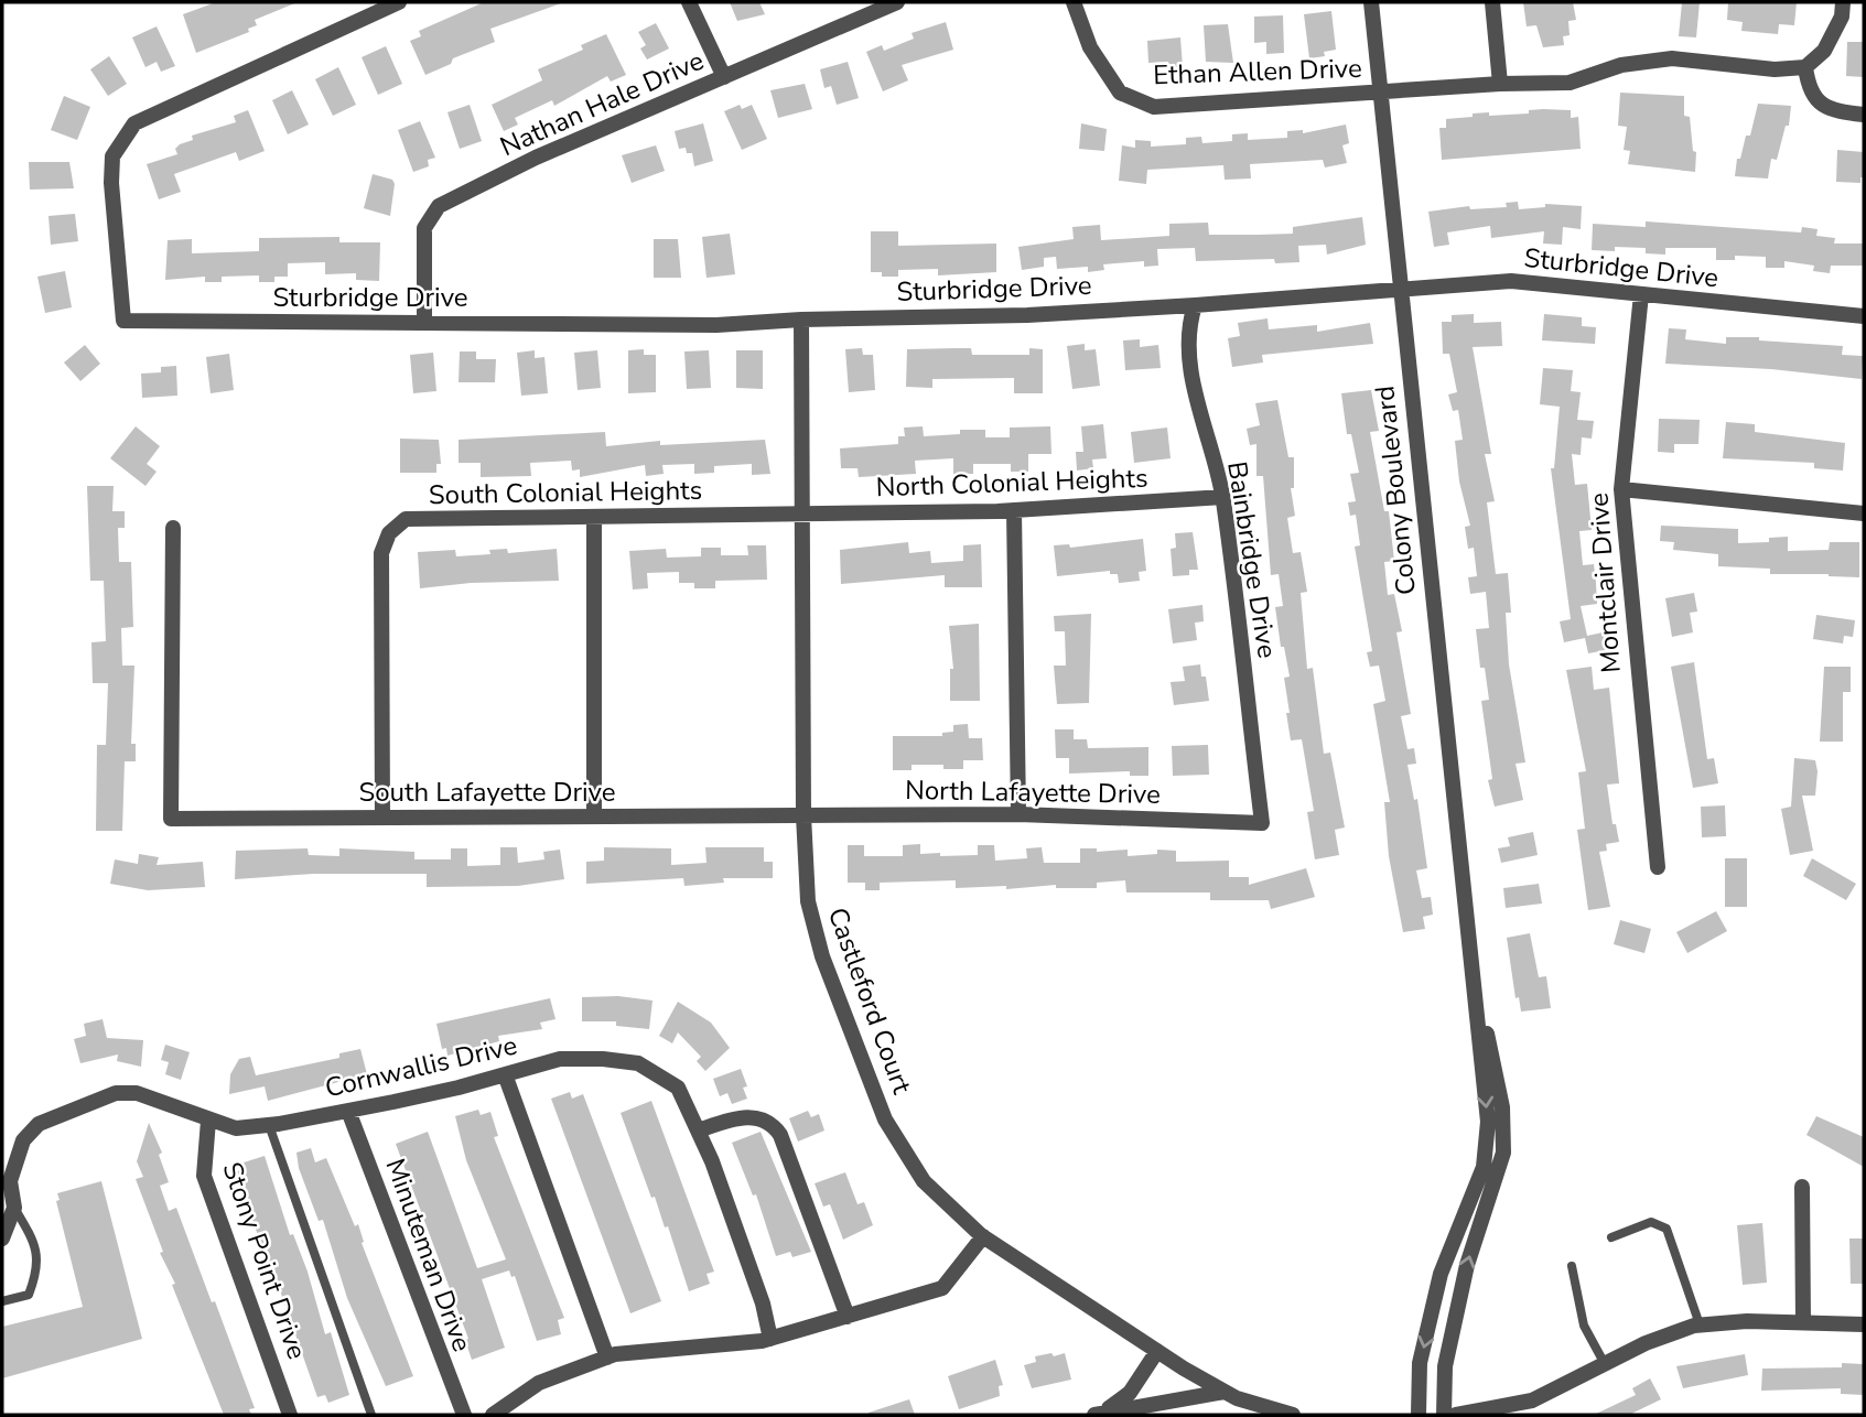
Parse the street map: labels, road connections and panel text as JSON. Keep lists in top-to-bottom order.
{
  "streets": {
    "street": [
      "Ethan Allen Drive",
      "Nathan Hale Drive",
      "Sturbridge Drive",
      "North Colonial Heights",
      "Colony Boulevard",
      "South Colonial Heights",
      "Bainbridge Drive",
      "Montclair Drive",
      "South Lafayette Drive",
      "North Lafayette Drive",
      "Castleford Court",
      "Cornwallis Drive",
      "Minuteman Drive",
      "Stony Point Drive"
    ]
  },
  "crossings": [
    ["Ethan Allen Drive", "Colony Boulevard"],
    ["Nathan Hale Drive", "Sturbridge Drive"],
    ["Sturbridge Drive", "Colony Boulevard"],
    ["Sturbridge Drive", "Bainbridge Drive"],
    ["Sturbridge Drive", "Montclair Drive"],
    ["Sturbridge Drive", "Castleford Court"],
    ["North Colonial Heights", "South Colonial Heights"],
    ["North Colonial Heights", "Bainbridge Drive"],
    ["North Colonial Heights", "Castleford Court"],
    ["South Colonial Heights", "South Lafayette Drive"],
    ["South Colonial Heights", "Castleford Court"],
    ["Bainbridge Drive", "North Lafayette Drive"],
    ["South Lafayette Drive", "North Lafayette Drive"],
    ["South Lafayette Drive", "Castleford Court"],
    ["North Lafayette Drive", "Castleford Court"],
    ["Cornwallis Drive", "Minuteman Drive"],
    ["Cornwallis Drive", "Stony Point Drive"]
  ]
}
